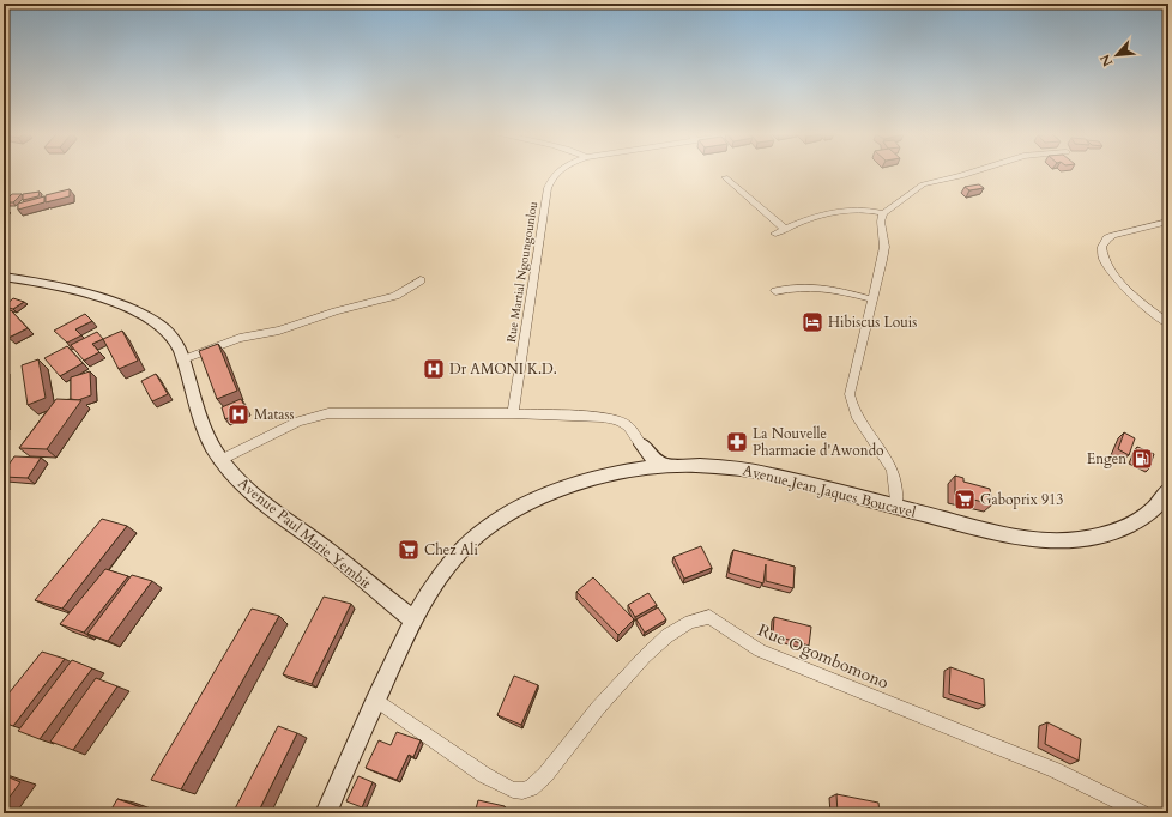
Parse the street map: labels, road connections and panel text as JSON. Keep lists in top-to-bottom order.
{
  "streets": {
    "main road": ["Avenue Jean Jaques Boucavel", "Avenue Paul Marie Yembit"],
    "street": ["Rue Martial Ngoungounlou", "Rue Ogombomono"]
  },
  "crossings": [
    ["Avenue Jean Jaques Boucavel", "Avenue Paul Marie Yembit"],
    ["Avenue Jean Jaques Boucavel", "Rue Ogombomono"]
  ],
  "places": {
    "hotel": ["Hibiscus Louis"],
    "hospital": ["Dr AMONI K.D.", "Matass"],
    "pharmacy": ["La Nouvelle Pharmacie d'Awondo"],
    "fuel station": ["Engen"],
    "supermarket": ["Gaboprix 913", "Chez Ali"]
  },
  "north": "bottom left"
}
